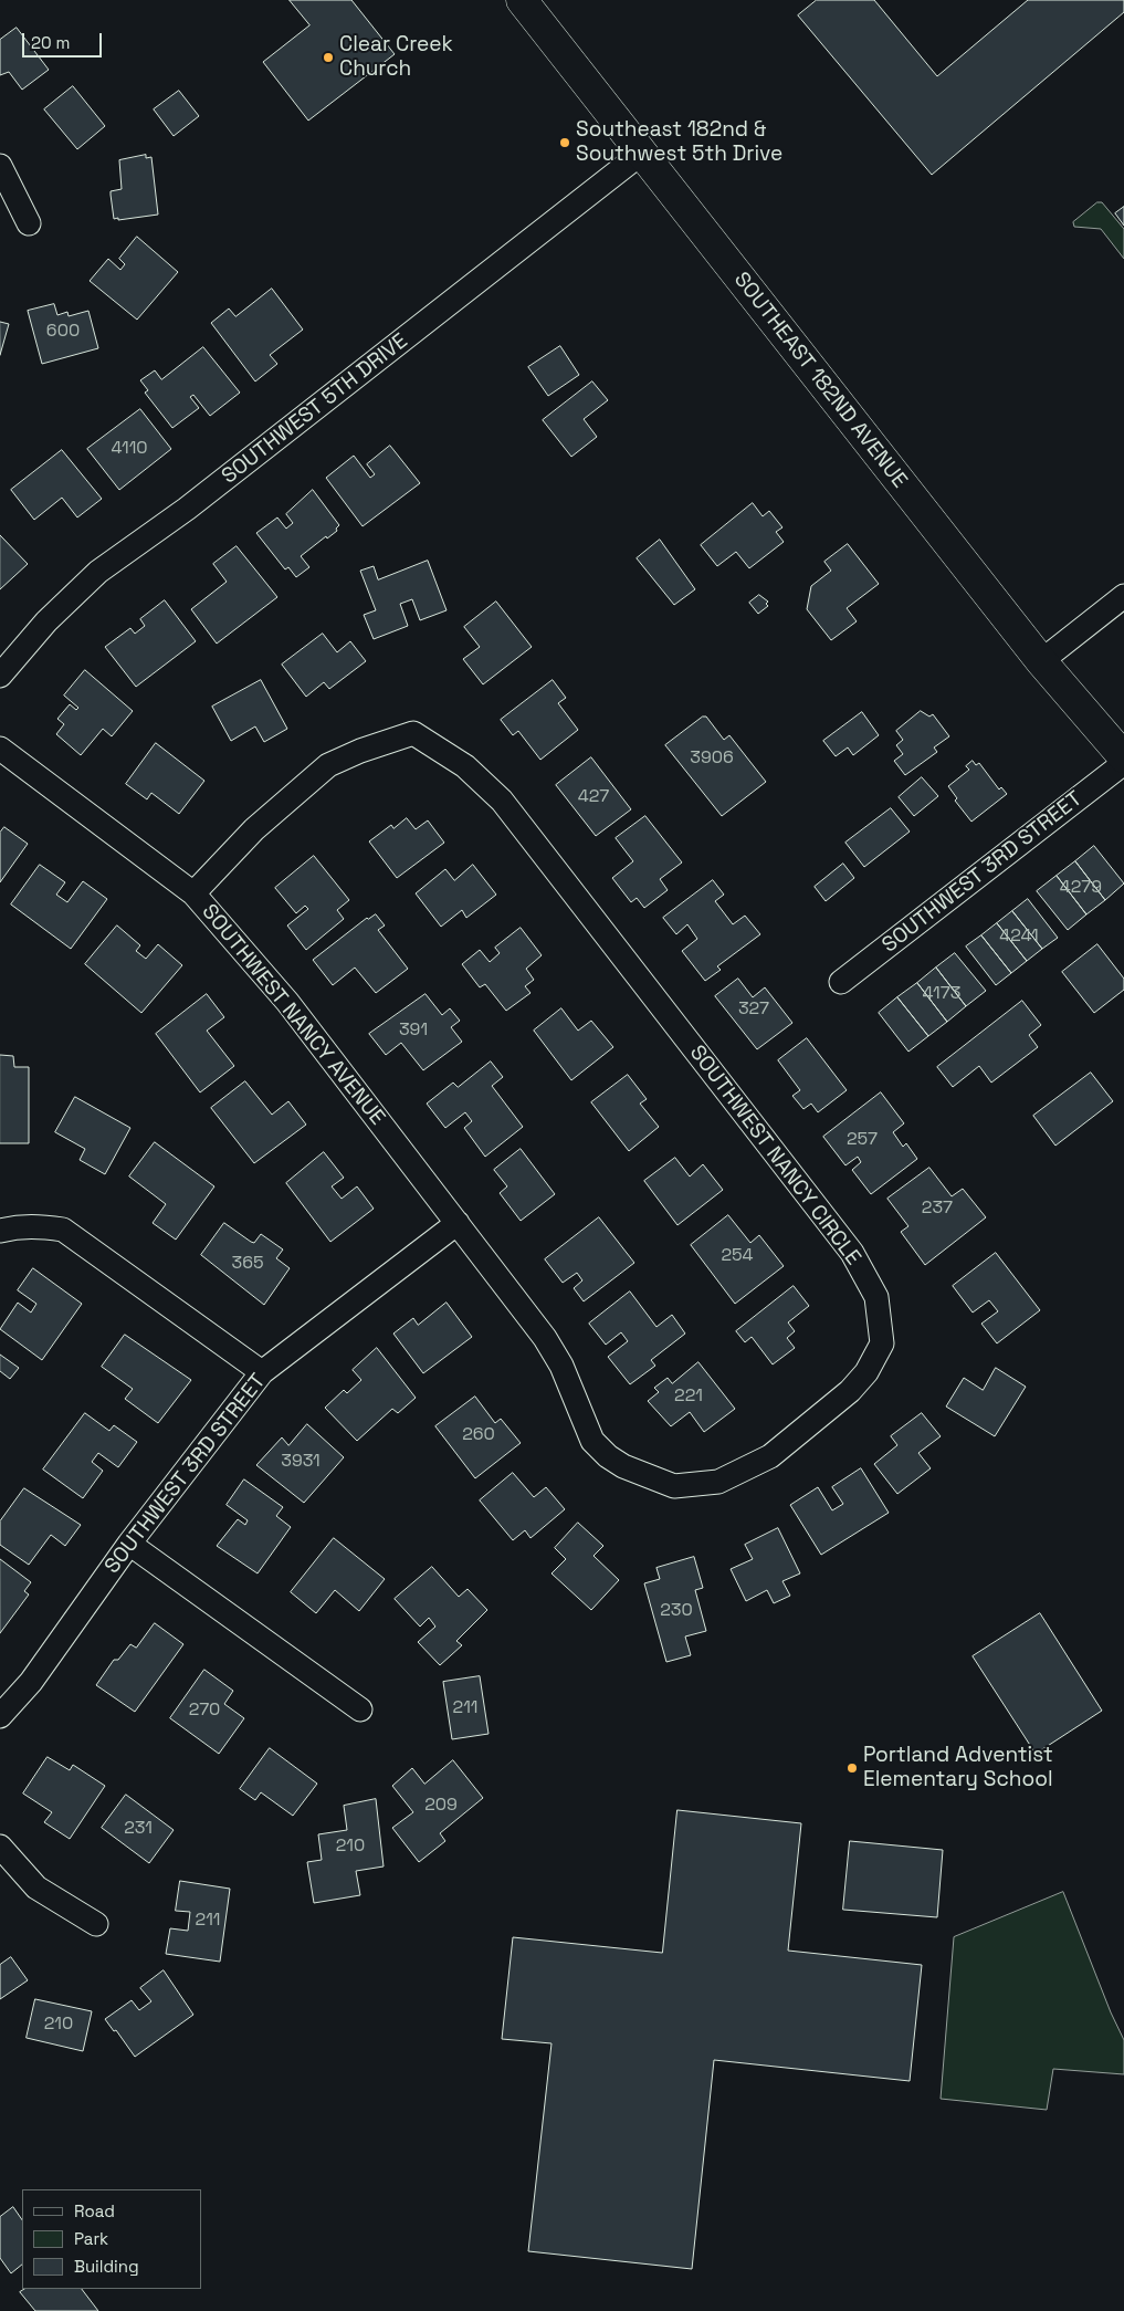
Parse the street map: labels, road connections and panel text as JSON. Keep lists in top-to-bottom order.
{
  "streets": {
    "main road": ["SOUTHEAST 182ND AVENUE"],
    "street": [
      "SOUTHWEST 5TH DRIVE",
      "SOUTHWEST 3RD STREET",
      "SOUTHWEST NANCY AVENUE",
      "SOUTHWEST NANCY CIRCLE"
    ]
  },
  "crossings": [
    ["SOUTHEAST 182ND AVENUE", "SOUTHWEST 5TH DRIVE"],
    ["SOUTHWEST 3RD STREET", "SOUTHWEST NANCY AVENUE"],
    ["SOUTHWEST 3RD STREET", "SOUTHWEST NANCY CIRCLE"],
    ["SOUTHWEST NANCY AVENUE", "SOUTHWEST NANCY CIRCLE"]
  ],
  "places": ["Clear Creek Church", "Southeast 182nd & Southwest 5th Drive", "Portland Adventist Elementary School"],
  "house_numbers": [
    "600",
    "4110",
    "3906",
    "427",
    "4279",
    "4241",
    "4173",
    "327",
    "391",
    "257",
    "237",
    "254",
    "365",
    "221",
    "260",
    "3931",
    "230",
    "211",
    "270",
    "209",
    "231",
    "210",
    "211",
    "210"
  ],
  "legend": ["Road", "Park", "Building"],
  "scale_bar": "20 m"
}
